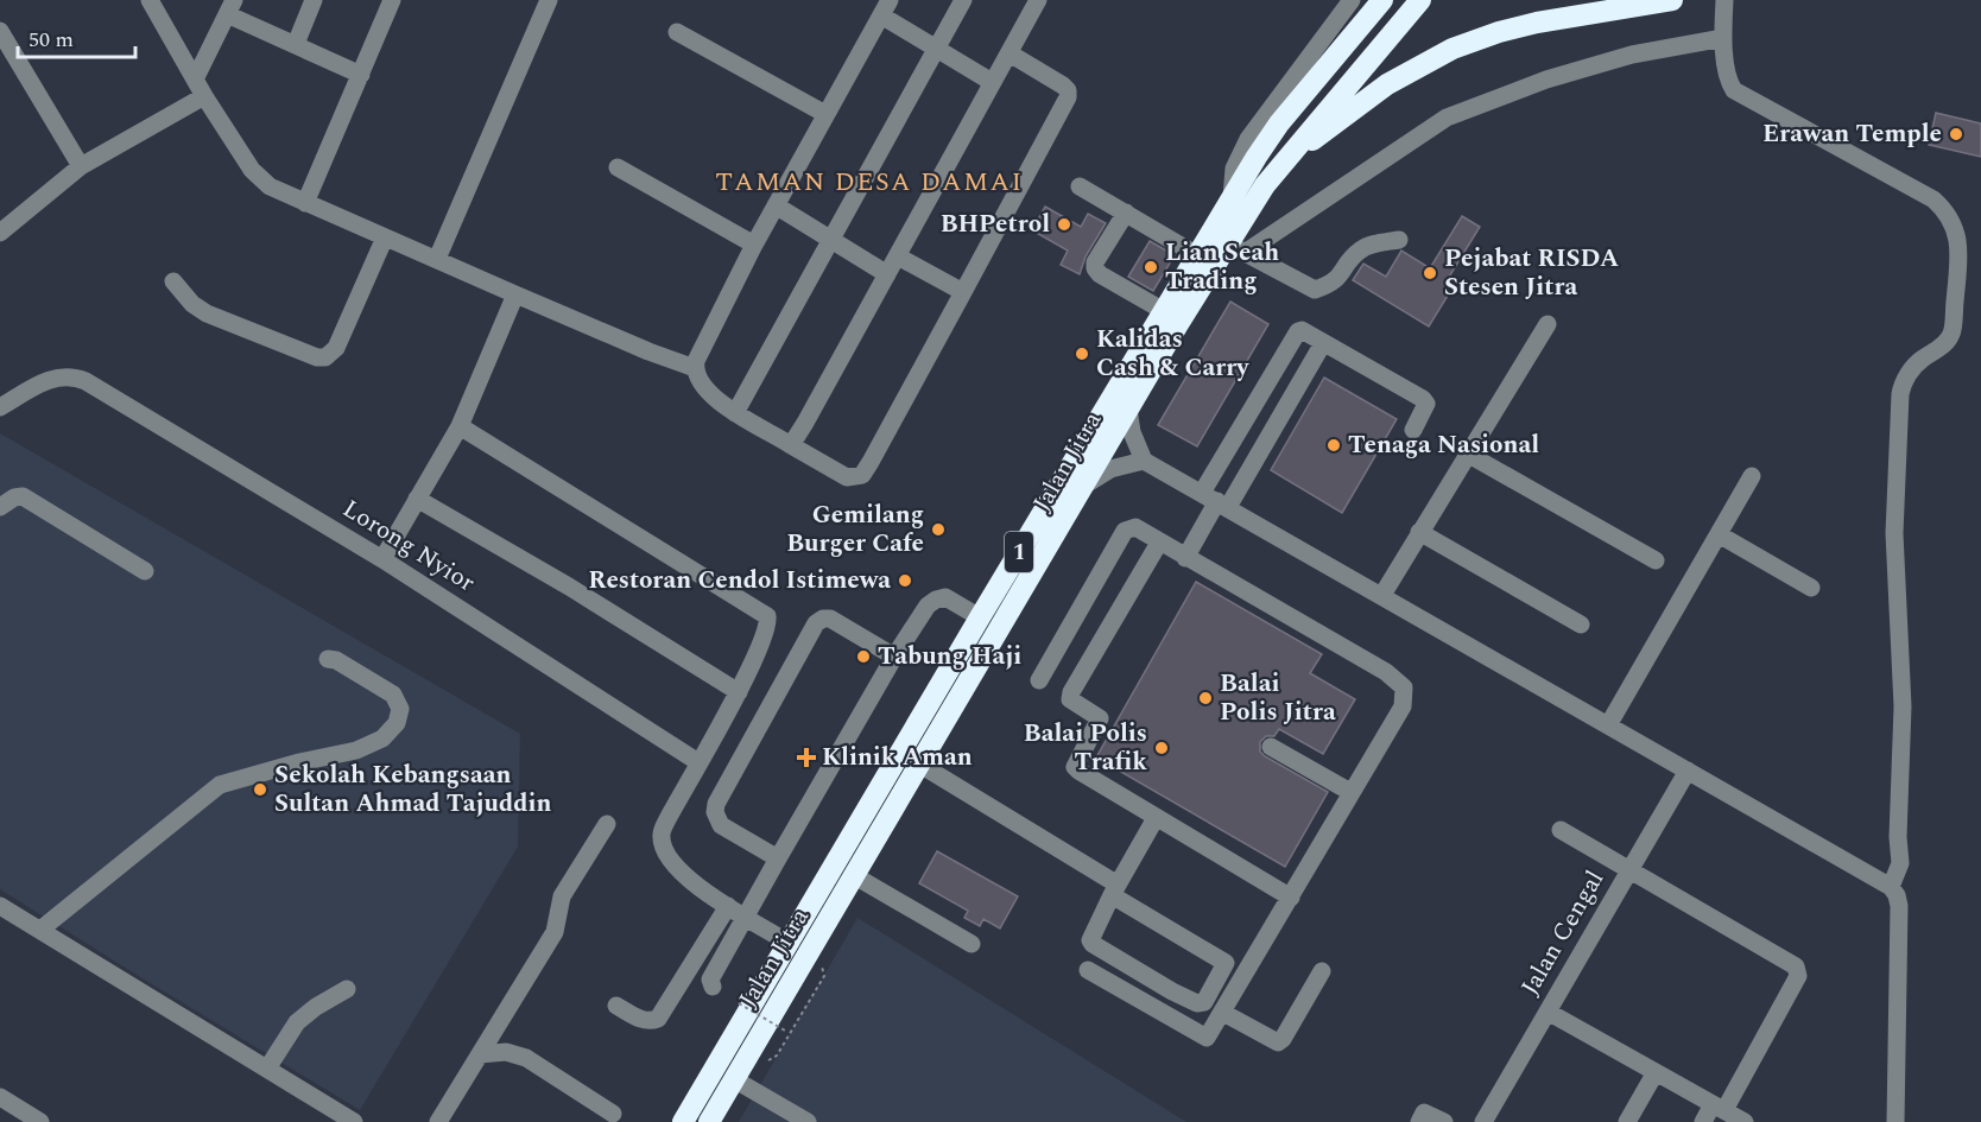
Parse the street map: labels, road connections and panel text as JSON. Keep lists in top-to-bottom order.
{
  "streets": {
    "highway": ["Jalan Jitra", "1"],
    "street": ["Lorong Nyior", "Jalan Cengal"]
  },
  "districts": ["TAMAN DESA DAMAI"],
  "places": {
    "other": [
      "Erawan Temple",
      "BHPetrol",
      "Lian Seah Trading",
      "Pejabat RISDA Stesen Jitra",
      "Kalidas Cash & Carry",
      "Tenaga Nasional",
      "Gemilang Burger Cafe",
      "Restoran Cendol Istimewa",
      "Tabung Haji",
      "Balai Polis Jitra",
      "Balai Polis Trafik",
      "Sekolah Kebangsaan Sultan Ahmad Tajuddin"
    ],
    "health": ["Klinik Aman"]
  },
  "scale_bar": "50 m"
}
